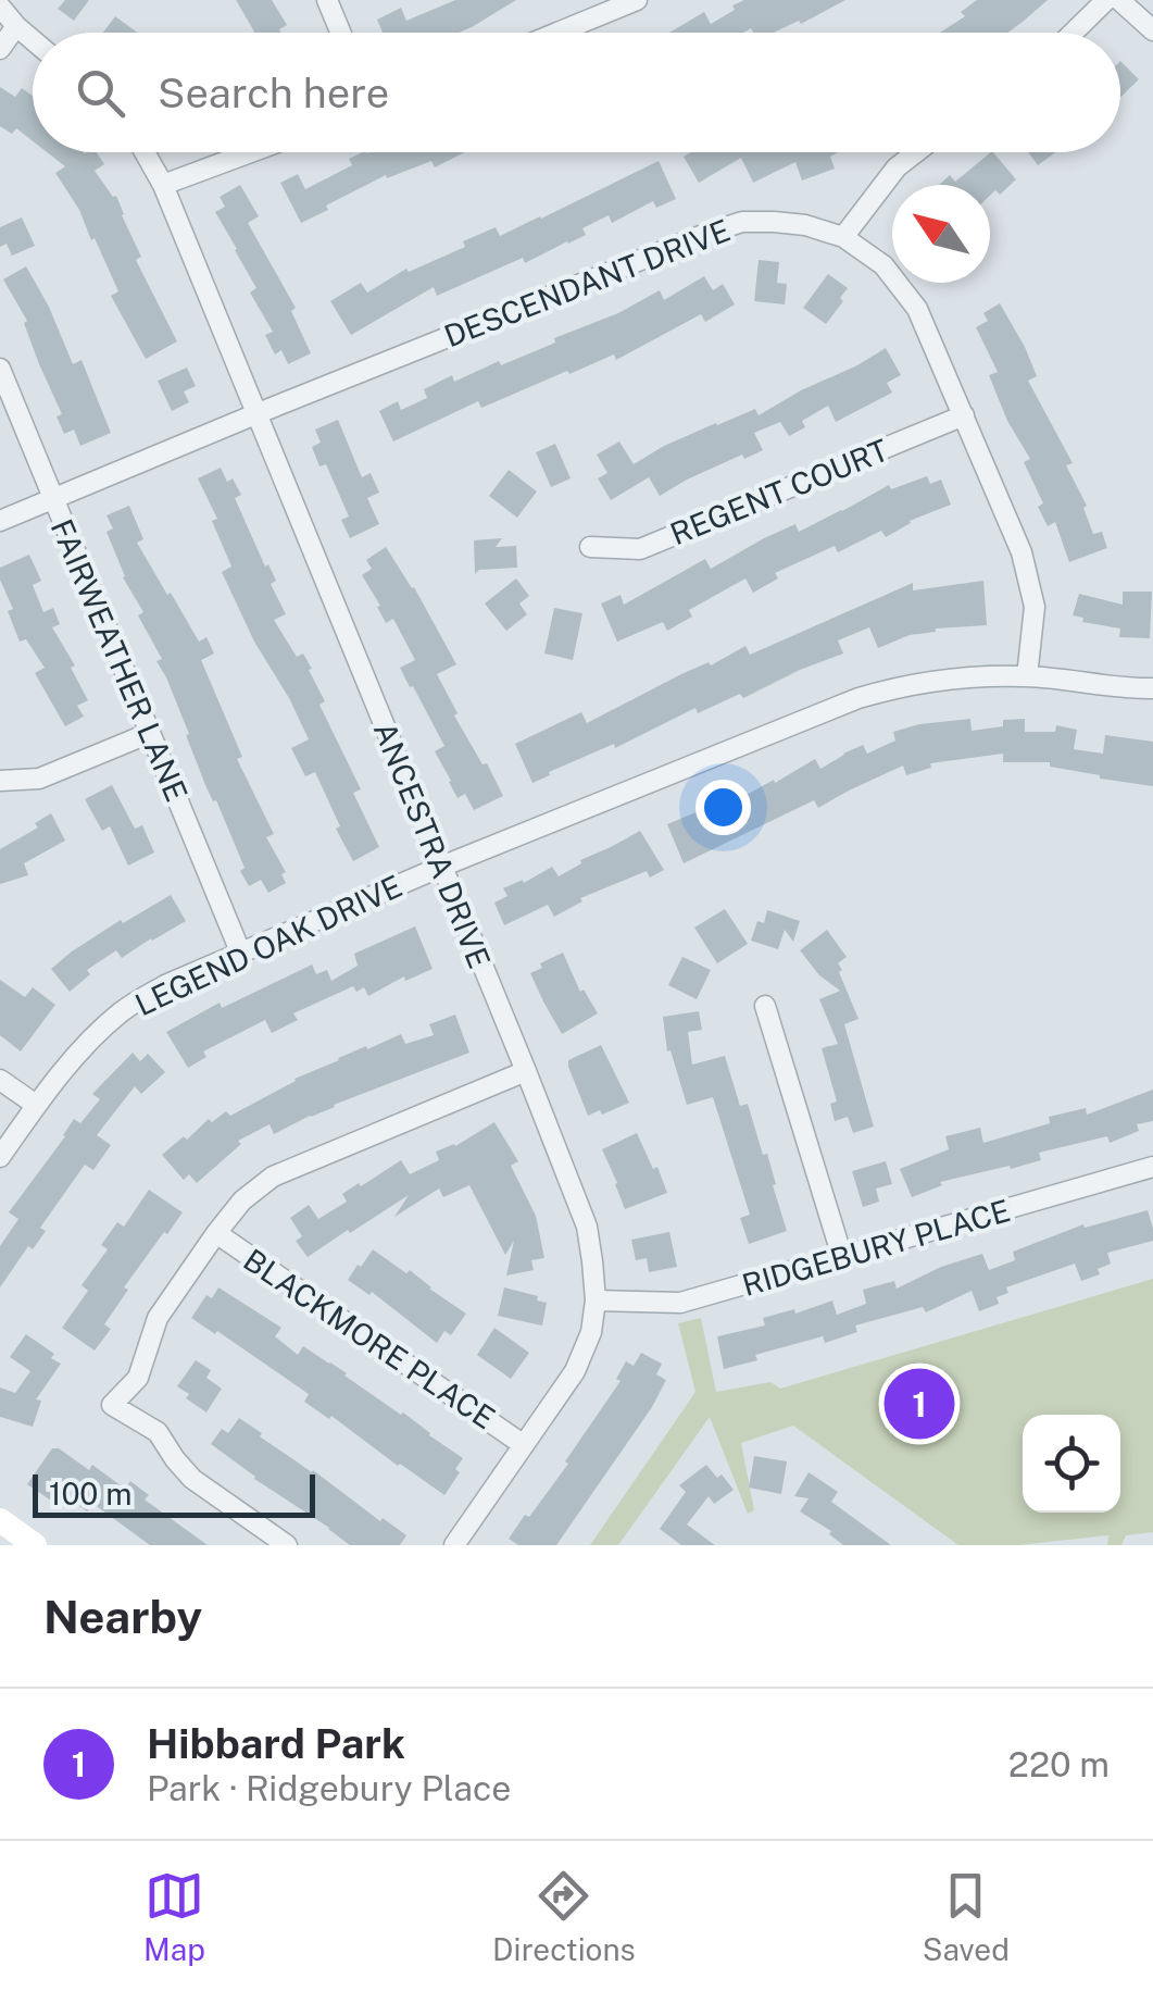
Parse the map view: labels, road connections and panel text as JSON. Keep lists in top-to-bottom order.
{
  "streets": {
    "street": [
      "DESCENDANT DRIVE",
      "REGENT COURT",
      "FAIRWEATHER LANE",
      "ANCESTRA DRIVE",
      "LEGEND OAK DRIVE",
      "RIDGEBURY PLACE",
      "BLACKMORE PLACE"
    ]
  },
  "crossings": [
    ["DESCENDANT DRIVE", "REGENT COURT"],
    ["DESCENDANT DRIVE", "FAIRWEATHER LANE"],
    ["DESCENDANT DRIVE", "ANCESTRA DRIVE"],
    ["DESCENDANT DRIVE", "LEGEND OAK DRIVE"],
    ["FAIRWEATHER LANE", "LEGEND OAK DRIVE"],
    ["ANCESTRA DRIVE", "LEGEND OAK DRIVE"],
    ["ANCESTRA DRIVE", "RIDGEBURY PLACE"],
    ["ANCESTRA DRIVE", "BLACKMORE PLACE"]
  ],
  "scale_bar": "100 m",
  "north": "top left",
  "page": {
    "search": "Search here",
    "pins": "1",
    "scale": "100 m",
    "heading": "Nearby",
    "list": [
      {
        "mark": "1",
        "name": "Hibbard Park",
        "note": "Park · Ridgebury Place",
        "value": "220 m"
      }
    ],
    "nav": ["Map", "Directions", "Saved"]
  }
}
